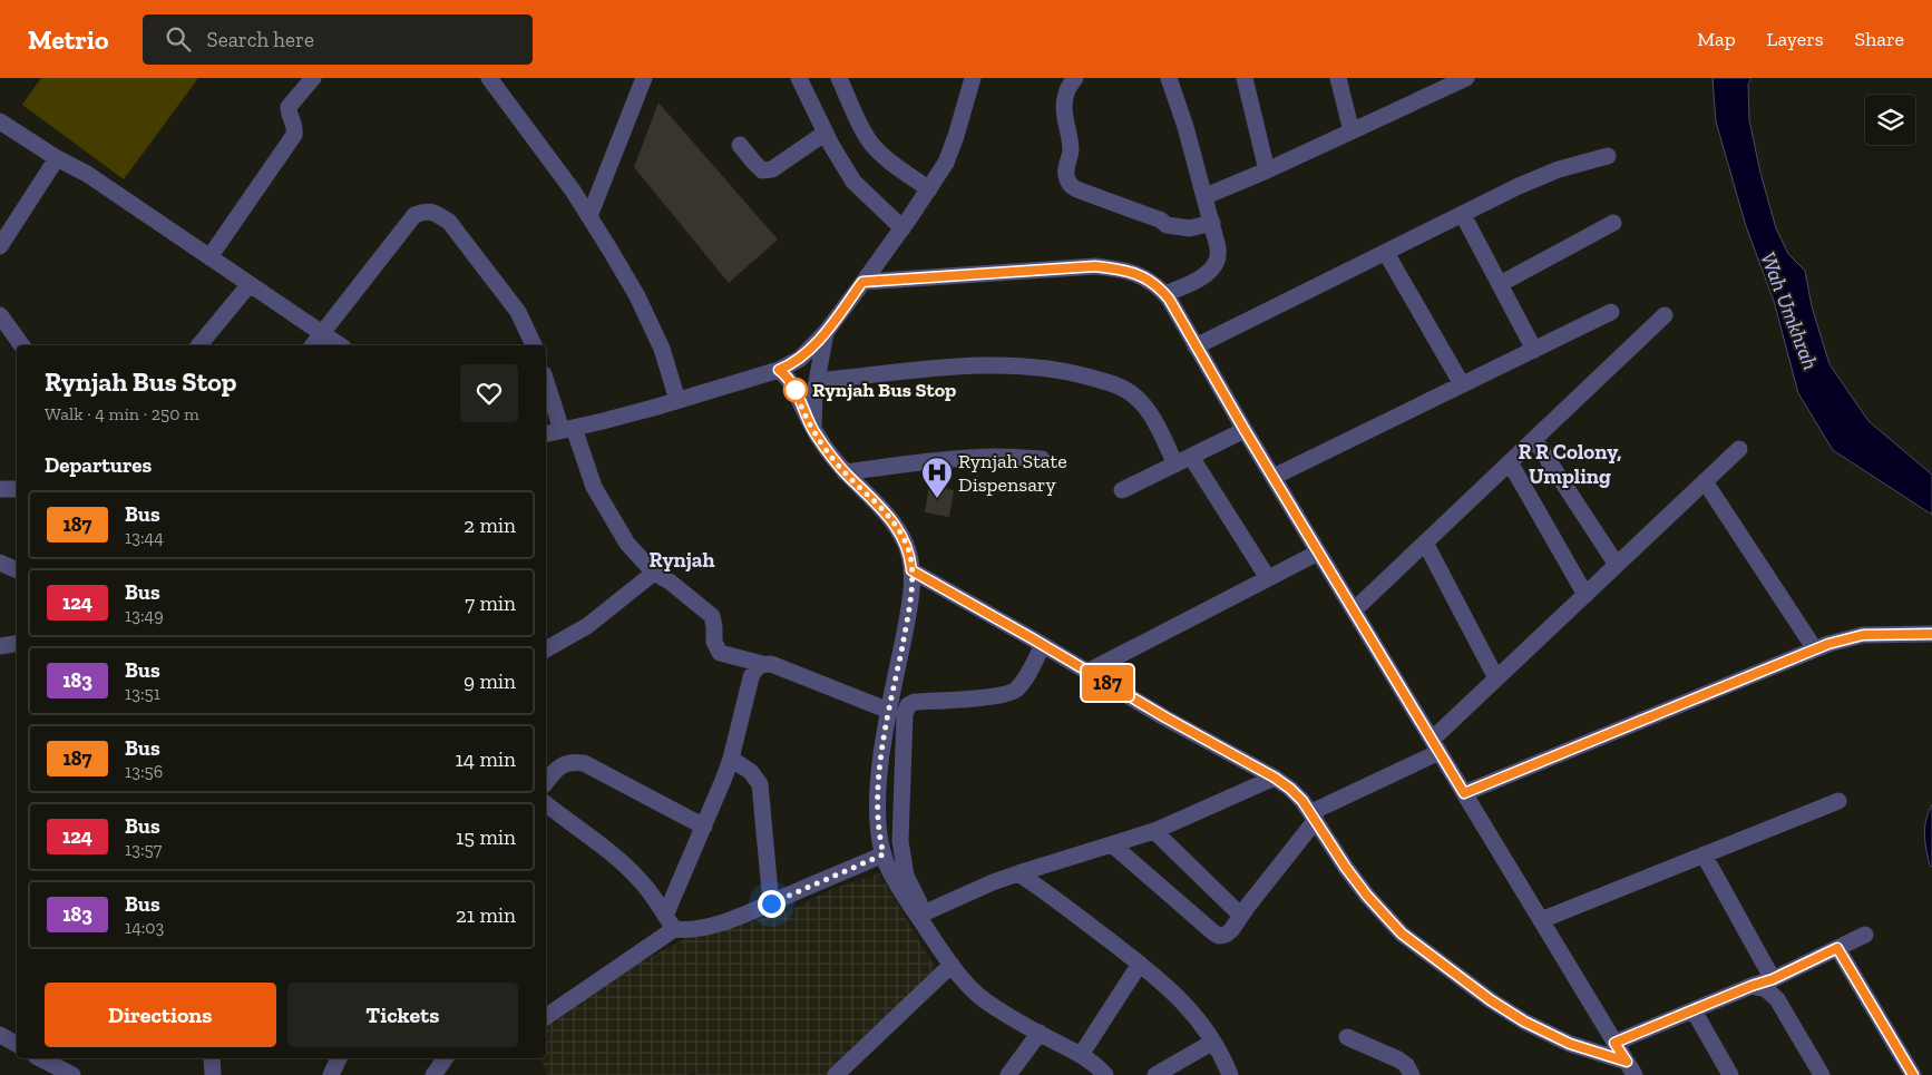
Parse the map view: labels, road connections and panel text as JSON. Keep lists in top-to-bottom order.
{
  "districts": ["R R Colony, Umpling", "Rynjah"],
  "water": ["Wah Umkhrah"],
  "places": {
    "other": ["Rynjah Bus Stop"],
    "hospital": ["Rynjah State Dispensary"]
  },
  "lines": ["bus line 187"],
  "page": {
    "header": "Metrio",
    "search": "Search here",
    "nav": ["Map", "Layers", "Share"],
    "on_map": "187",
    "heading": [
      ["Rynjah Bus Stop", "Walk · 4 min · 250 m"],
      "Departures"
    ],
    "list": [
      {
        "mark": "187",
        "name": "Bus",
        "note": "13:44",
        "value": "2 min"
      },
      {
        "mark": "124",
        "name": "Bus",
        "note": "13:49",
        "value": "7 min"
      },
      {
        "mark": "183",
        "name": "Bus",
        "note": "13:51",
        "value": "9 min"
      },
      {
        "mark": "187",
        "name": "Bus",
        "note": "13:56",
        "value": "14 min"
      },
      {
        "mark": "124",
        "name": "Bus",
        "note": "13:57",
        "value": "15 min"
      },
      {
        "mark": "183",
        "name": "Bus",
        "note": "14:03",
        "value": "21 min"
      }
    ],
    "buttons": ["Directions", "Tickets"]
  }
}
